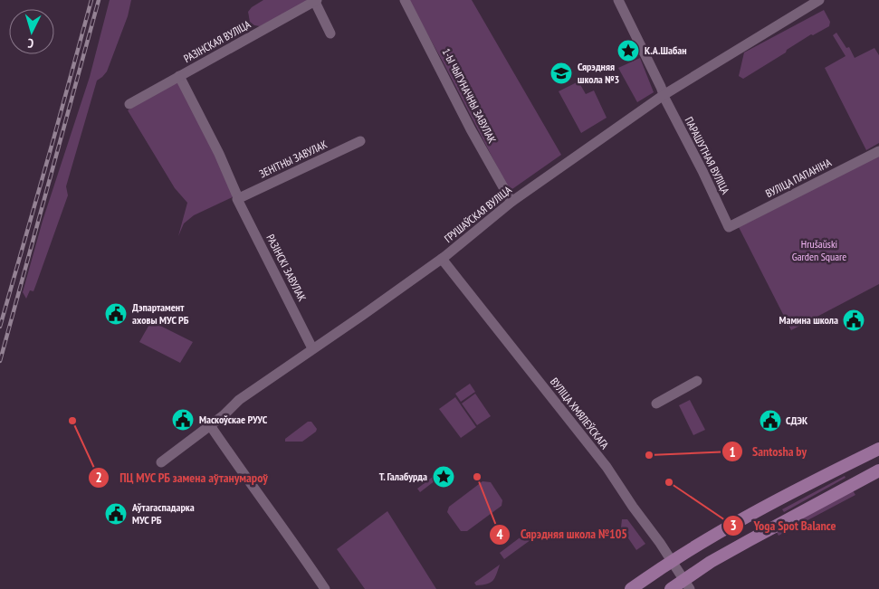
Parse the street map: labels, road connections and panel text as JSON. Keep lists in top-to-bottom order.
{
  "streets": {
    "street": [
      "РАЗІНСКАЯ ВУЛІЦА",
      "1-Ы ЧЫГУНАЧНЫ ЗАВУЛАК",
      "ПАРАШУТНАЯ ВУЛІЦА",
      "ЗЕНІТНЫ ЗАВУЛАК",
      "ВУЛІЦА ПАПАНІНА",
      "ГРУШАЎСКАЯ ВУЛІЦА",
      "РАЗІНСКІ ЗАВУЛАК",
      "ВУЛІЦА ХМЯЛЕЎСКАГА"
    ]
  },
  "crossings": [
    ["РАЗІНСКАЯ ВУЛІЦА", "РАЗІНСКІ ЗАВУЛАК"],
    ["1-Ы ЧЫГУНАЧНЫ ЗАВУЛАК", "ГРУШАЎСКАЯ ВУЛІЦА"],
    ["ПАРАШУТНАЯ ВУЛІЦА", "ВУЛІЦА ПАПАНІНА"],
    ["ПАРАШУТНАЯ ВУЛІЦА", "ГРУШАЎСКАЯ ВУЛІЦА"],
    ["ЗЕНІТНЫ ЗАВУЛАК", "РАЗІНСКІ ЗАВУЛАК"],
    ["ГРУШАЎСКАЯ ВУЛІЦА", "РАЗІНСКІ ЗАВУЛАК"],
    ["ГРУШАЎСКАЯ ВУЛІЦА", "ВУЛІЦА ХМЯЛЕЎСКАГА"]
  ],
  "parks": ["Hrušaŭski Garden Square"],
  "places": {
    "place": ["К.А.Шабан", "Т. Галабурда"],
    "school or university": ["Сярэдняя школа №3"],
    "public building": [
      "Дэпартамент аховы МУС РБ",
      "Мамина школа",
      "Маскоўскае РУУС",
      "СДЭК",
      "Аўтагаспадарка МУС РБ"
    ],
    "other": [
      "ПЦ МУС РБ замена аўтанумароў",
      "Santosha by",
      "Сярэдняя школа №105",
      "Yoga Spot Balance"
    ]
  },
  "north": "bottom"
}
